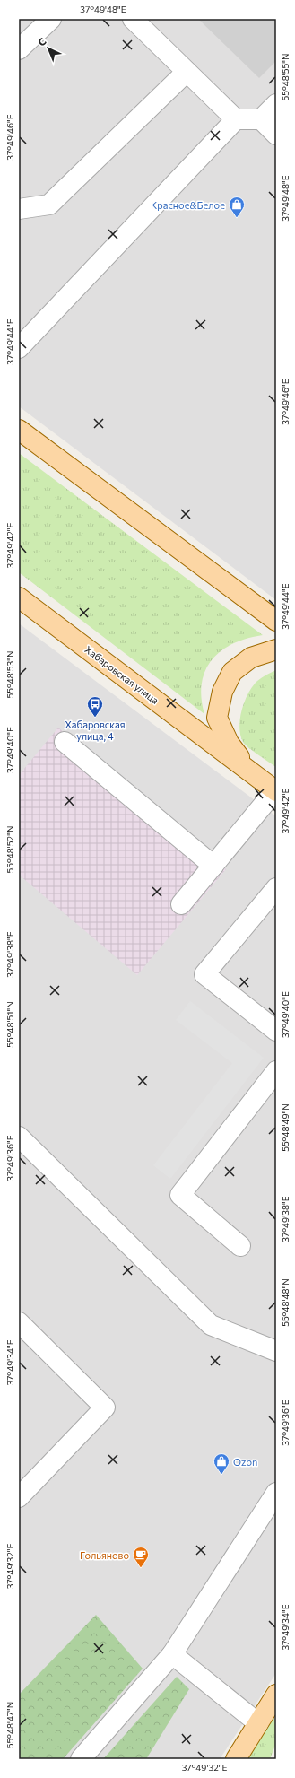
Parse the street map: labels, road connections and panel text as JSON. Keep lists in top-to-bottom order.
{
  "streets": {
    "main road": ["Хабаровская улица"]
  },
  "places": {
    "shop": ["Красное&Белое", "Ozon"],
    "bus stop": ["Хабаровская улица, 4"],
    "cafe": ["Гольяново"]
  },
  "north": "top left",
  "coordinates": [
    "37°49'48\"E",
    "55°48'55\"N",
    "37°49'46\"E",
    "37°49'44\"E",
    "37°49'42\"E",
    "55°48'53\"N",
    "37°49'40\"E",
    "55°48'52\"N",
    "37°49'38\"E",
    "55°48'51\"N",
    "55°48'49\"N",
    "37°49'36\"E",
    "55°48'48\"N",
    "37°49'34\"E",
    "37°49'32\"E",
    "55°48'47\"N"
  ]
}
